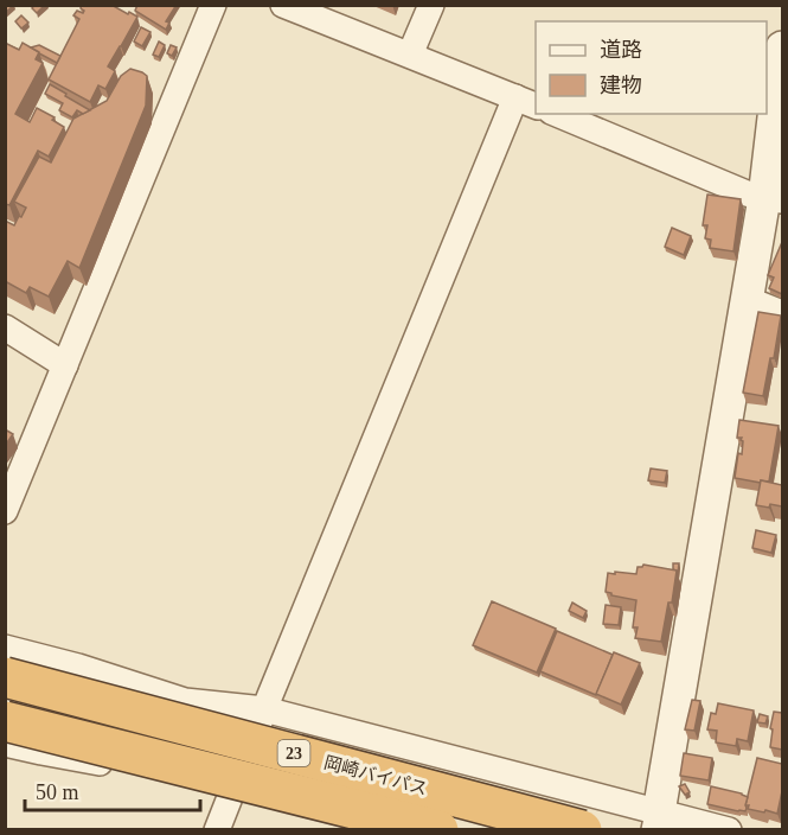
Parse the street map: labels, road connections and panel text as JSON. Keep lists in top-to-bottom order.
{
  "streets": {
    "highway": ["23", "岡崎バイパス"]
  },
  "legend": ["道路", "建物"],
  "scale_bar": "50 m"
}
